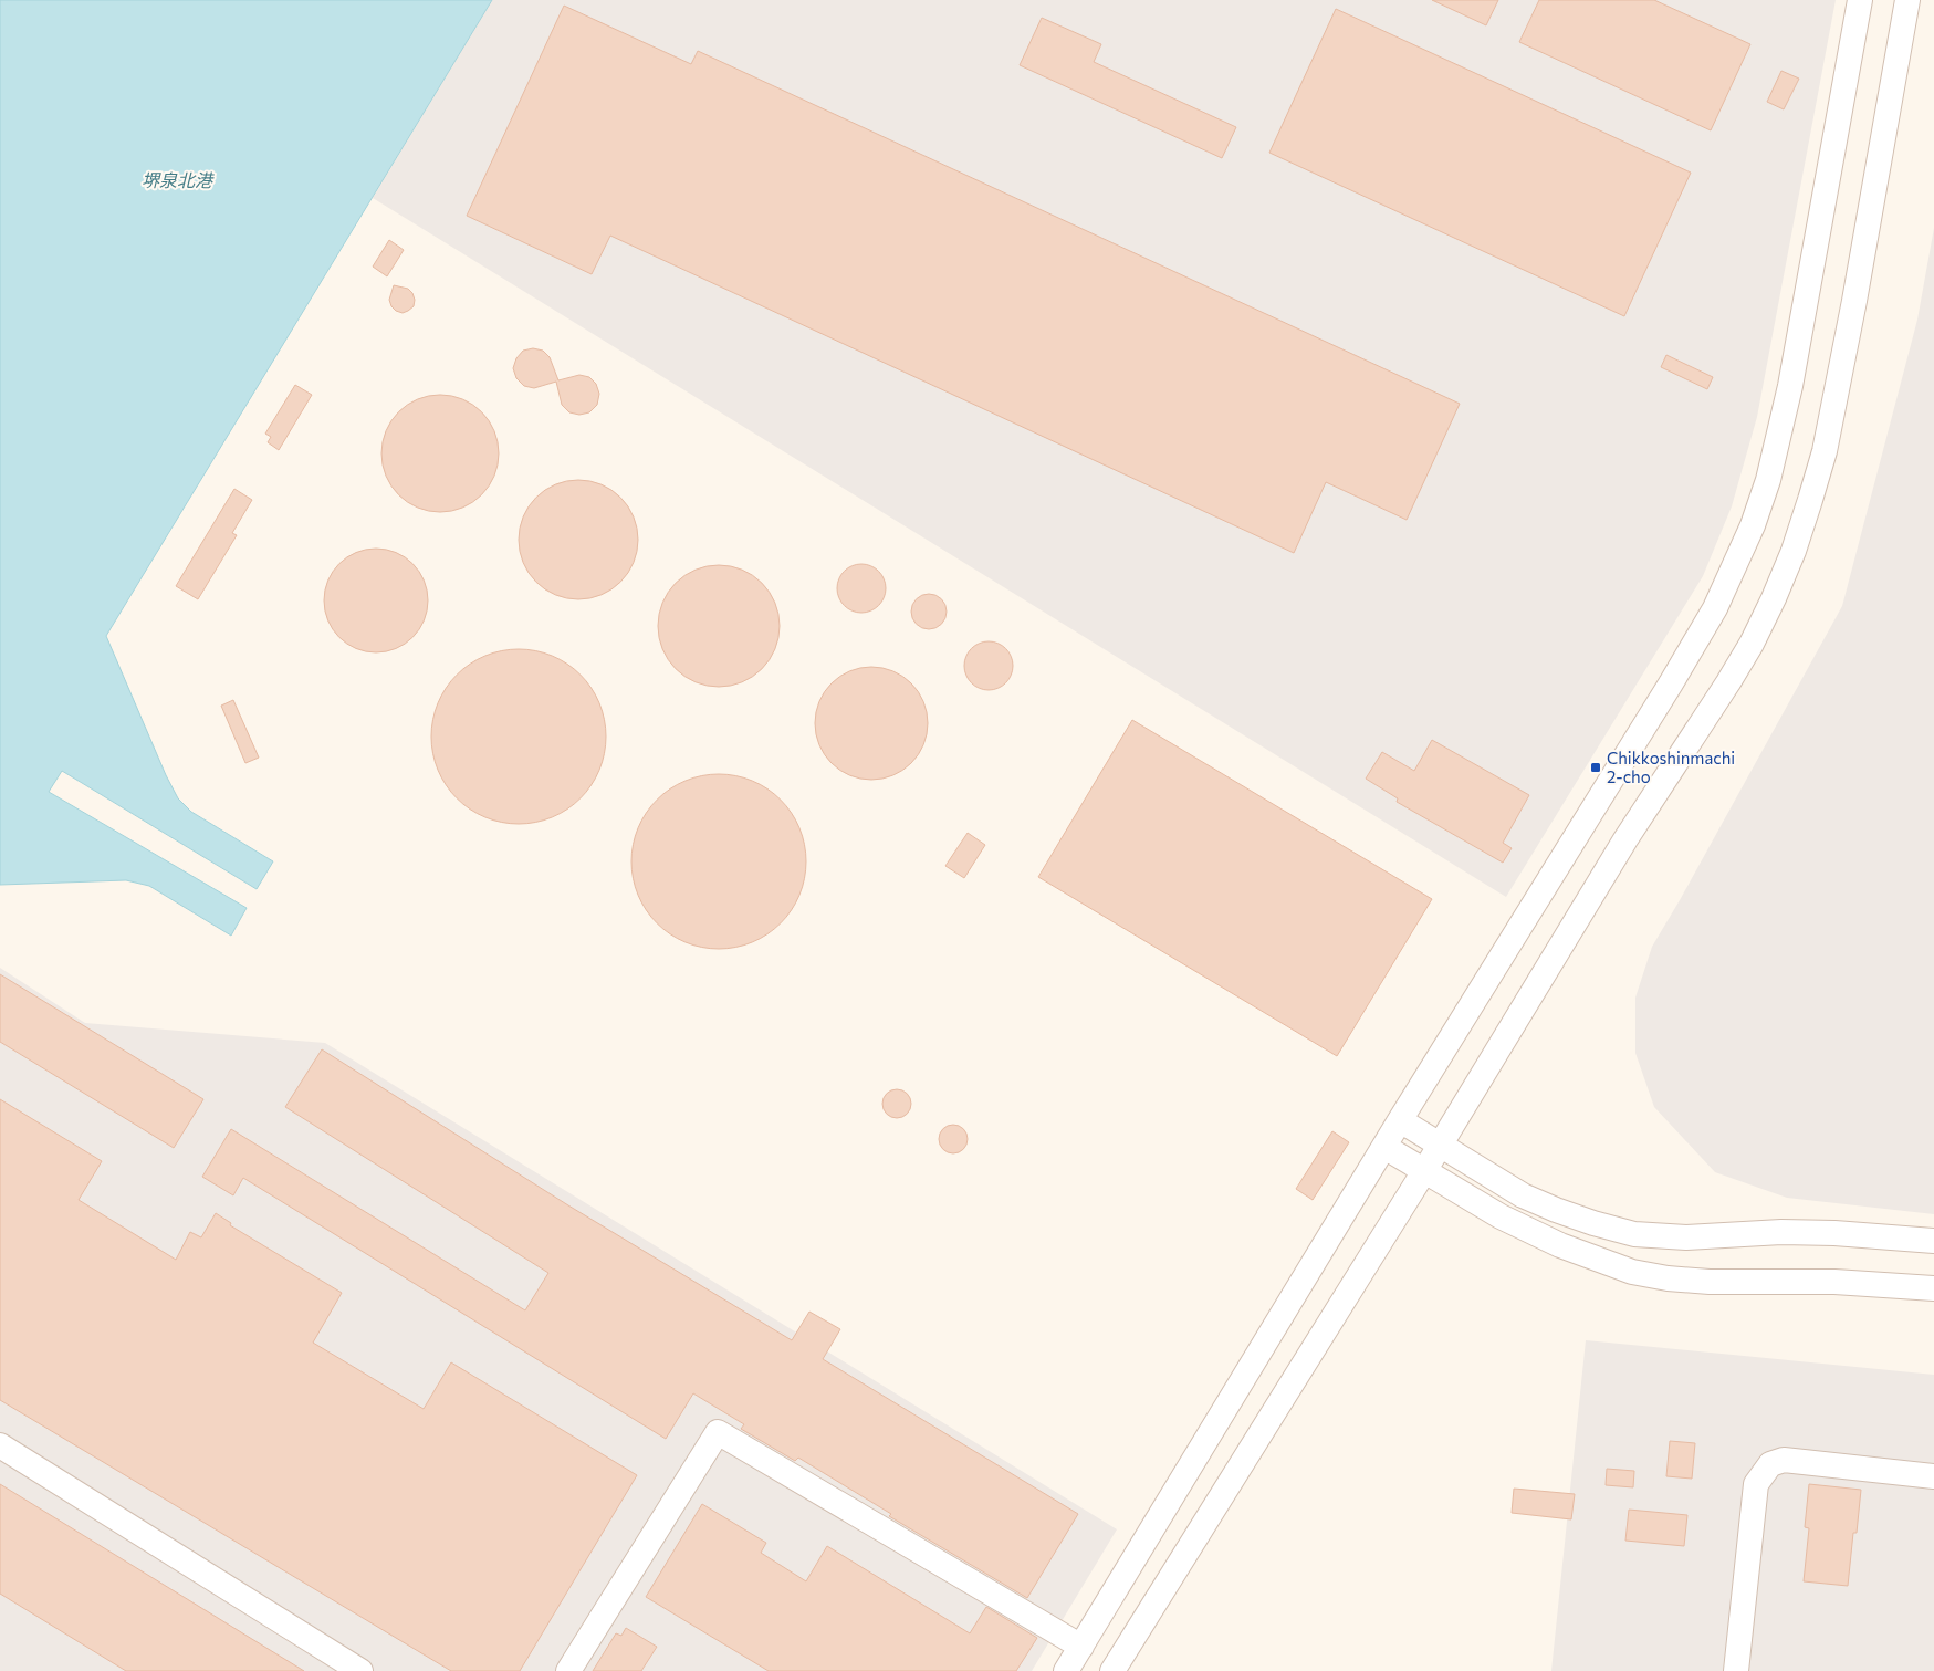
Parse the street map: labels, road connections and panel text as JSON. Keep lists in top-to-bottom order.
{
  "water": ["堺泉北港"],
  "places": {
    "transit": ["Chikkoshinmachi 2-cho"]
  }
}
